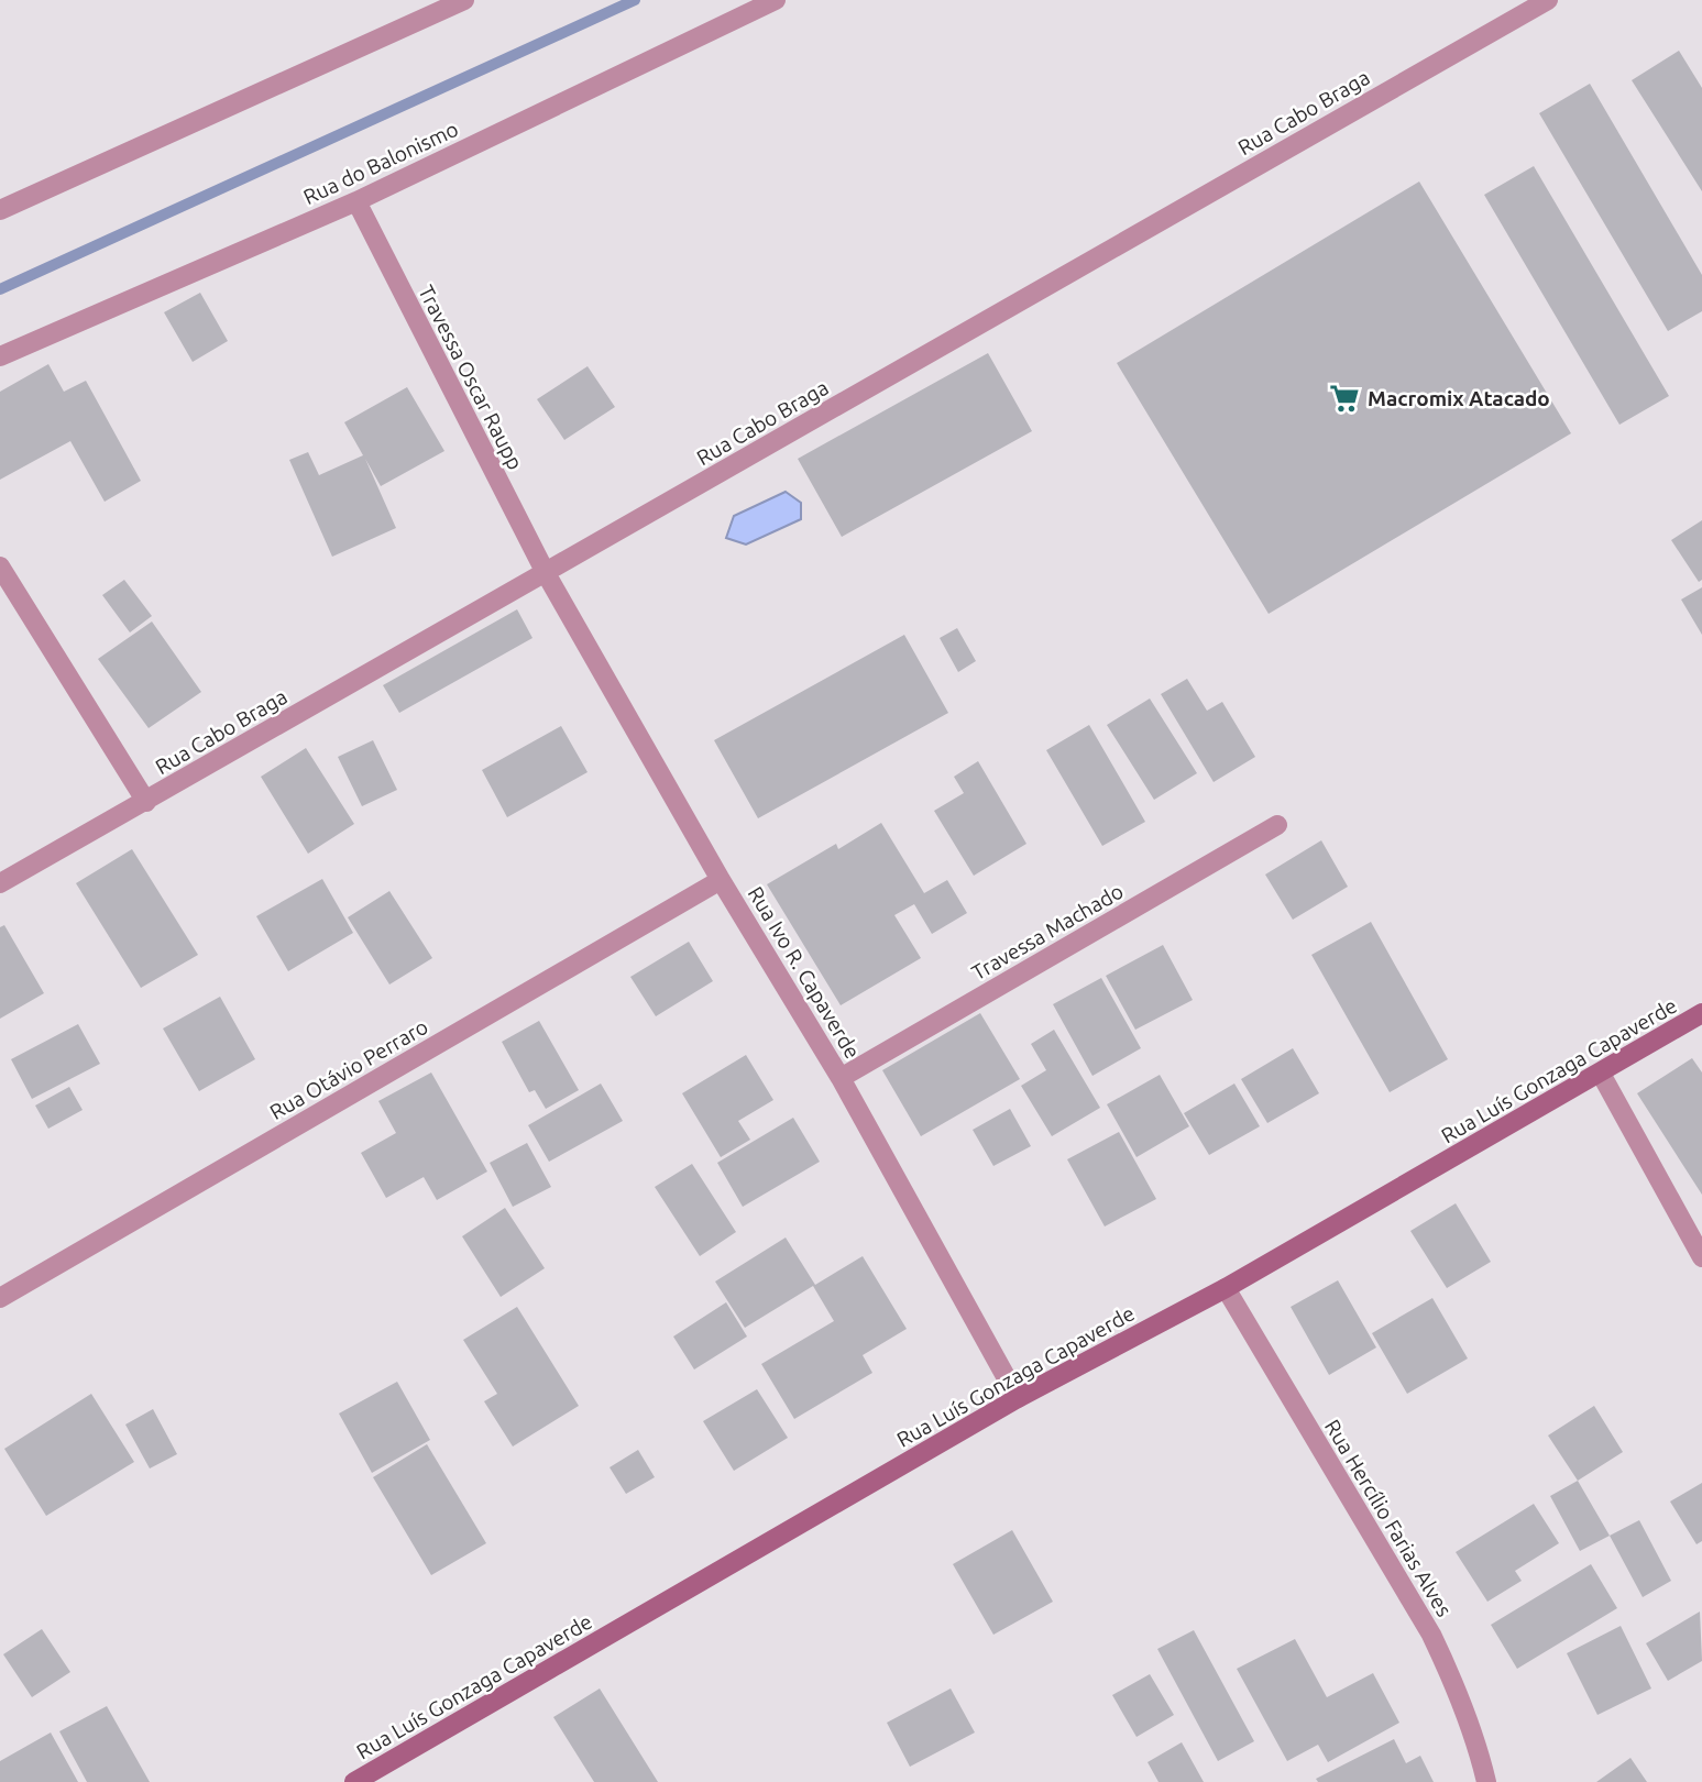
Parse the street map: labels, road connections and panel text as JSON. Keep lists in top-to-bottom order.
{
  "streets": {
    "street": [
      "Rua Cabo Braga",
      "Rua do Balonismo",
      "Travessa Oscar Raupp",
      "Travessa Machado",
      "Rua Ivo R. Capaverde",
      "Rua Otávio Perraro",
      "Rua Luís Gonzaga Capaverde",
      "Rua Hercílio Farias Alves"
    ]
  },
  "crossings": [
    ["Rua Cabo Braga", "Travessa Oscar Raupp"],
    ["Rua Cabo Braga", "Rua Ivo R. Capaverde"],
    ["Rua do Balonismo", "Travessa Oscar Raupp"],
    ["Travessa Oscar Raupp", "Rua Ivo R. Capaverde"],
    ["Travessa Machado", "Rua Ivo R. Capaverde"],
    ["Rua Ivo R. Capaverde", "Rua Otávio Perraro"],
    ["Rua Ivo R. Capaverde", "Rua Luís Gonzaga Capaverde"],
    ["Rua Luís Gonzaga Capaverde", "Rua Hercílio Farias Alves"]
  ],
  "places": {
    "supermarket": ["Macromix Atacado"]
  }
}
